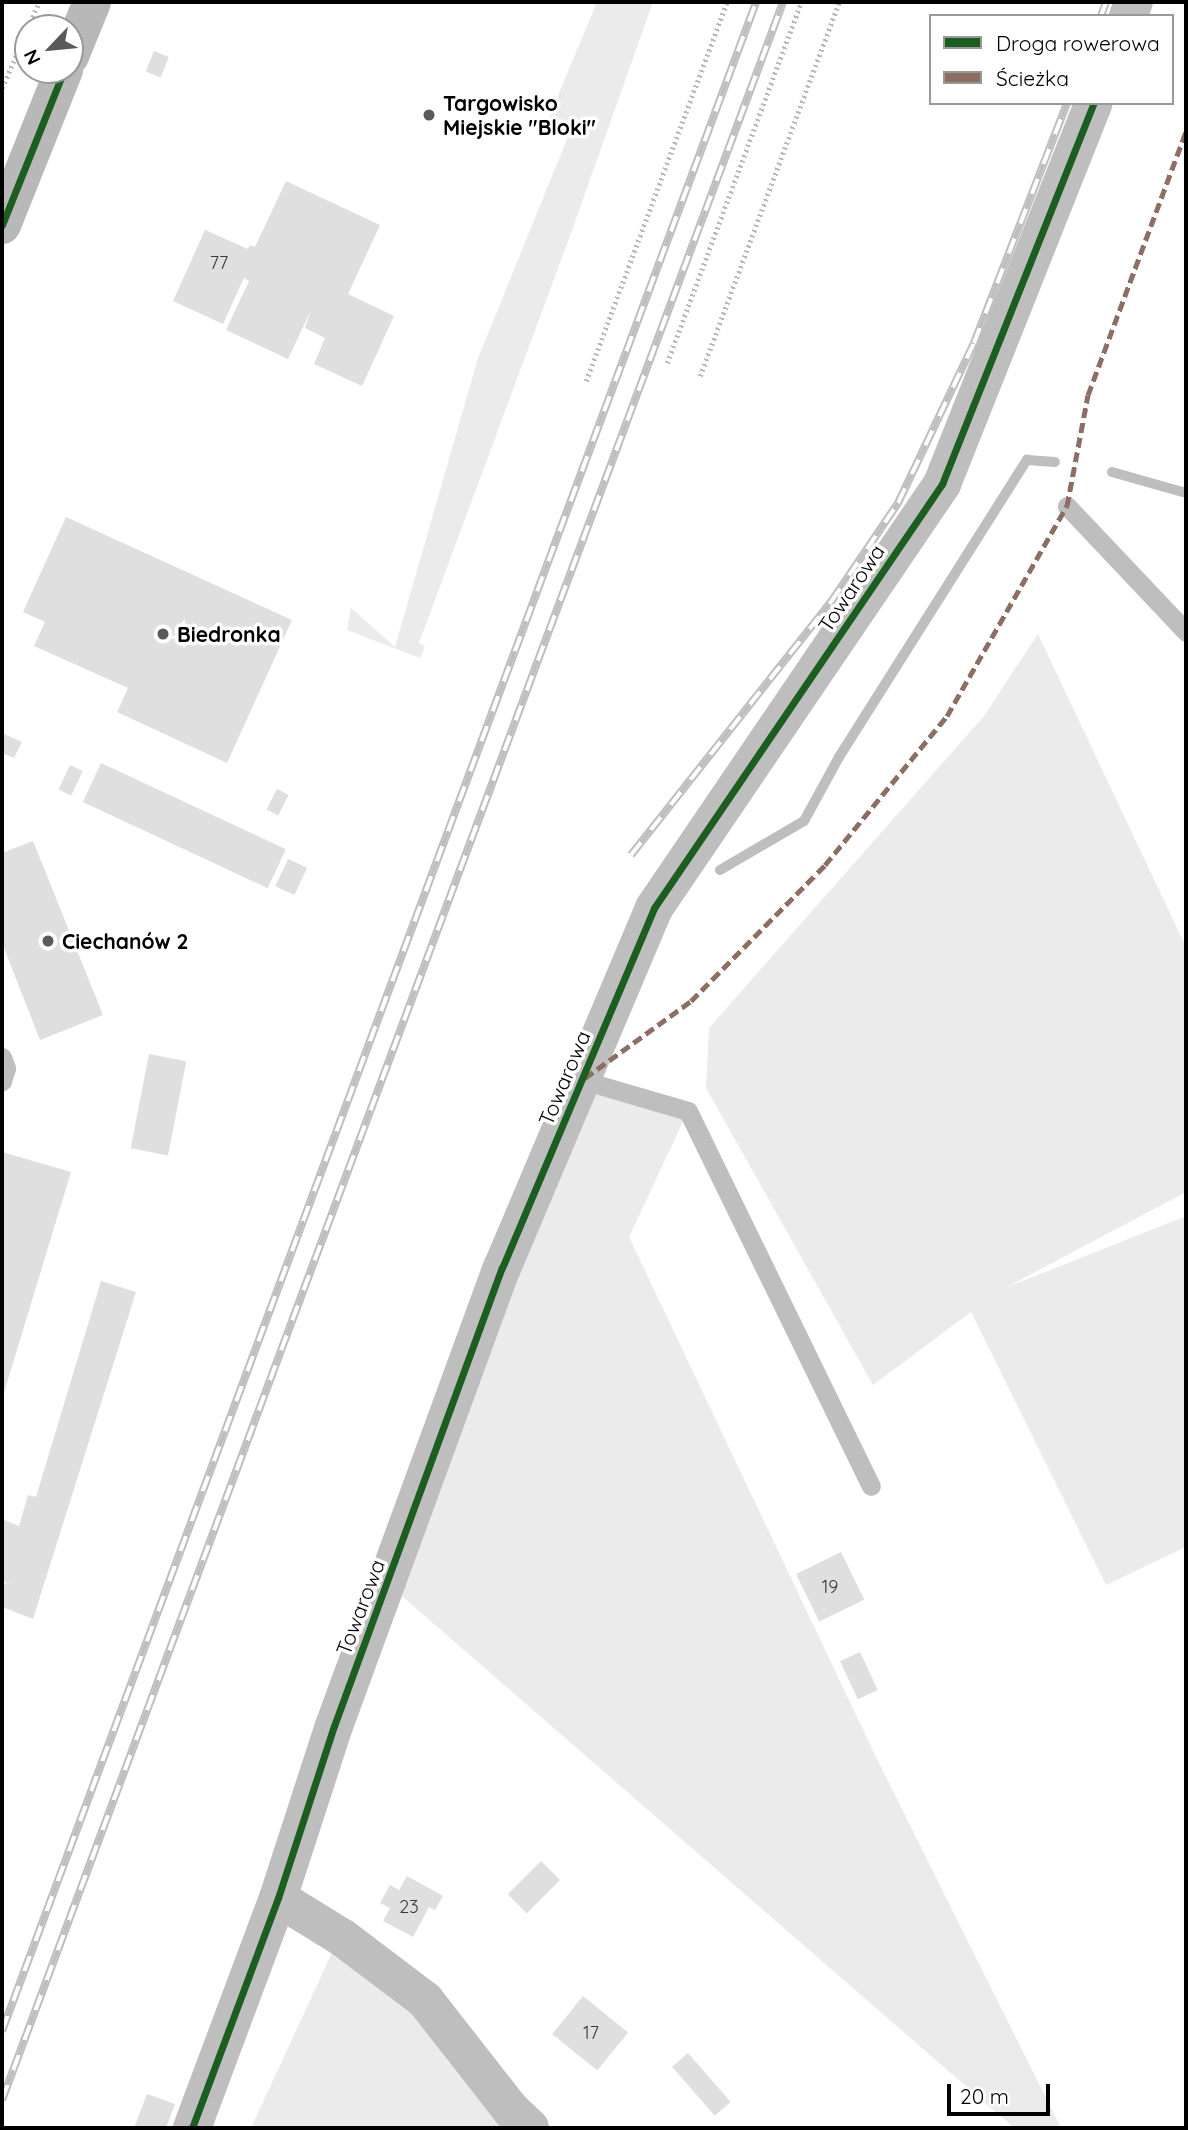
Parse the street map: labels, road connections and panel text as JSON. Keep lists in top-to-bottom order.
{
  "streets": {
    "street": ["Towarowa"]
  },
  "places": ["Targowisko Miejskie \"Bloki\"", "Biedronka", "Ciechanów 2"],
  "house_numbers": [
    "77",
    "19",
    "23",
    "17"
  ],
  "legend": ["Droga rowerowa", "Ścieżka"],
  "scale_bar": "20 m",
  "north": "bottom left"
}
